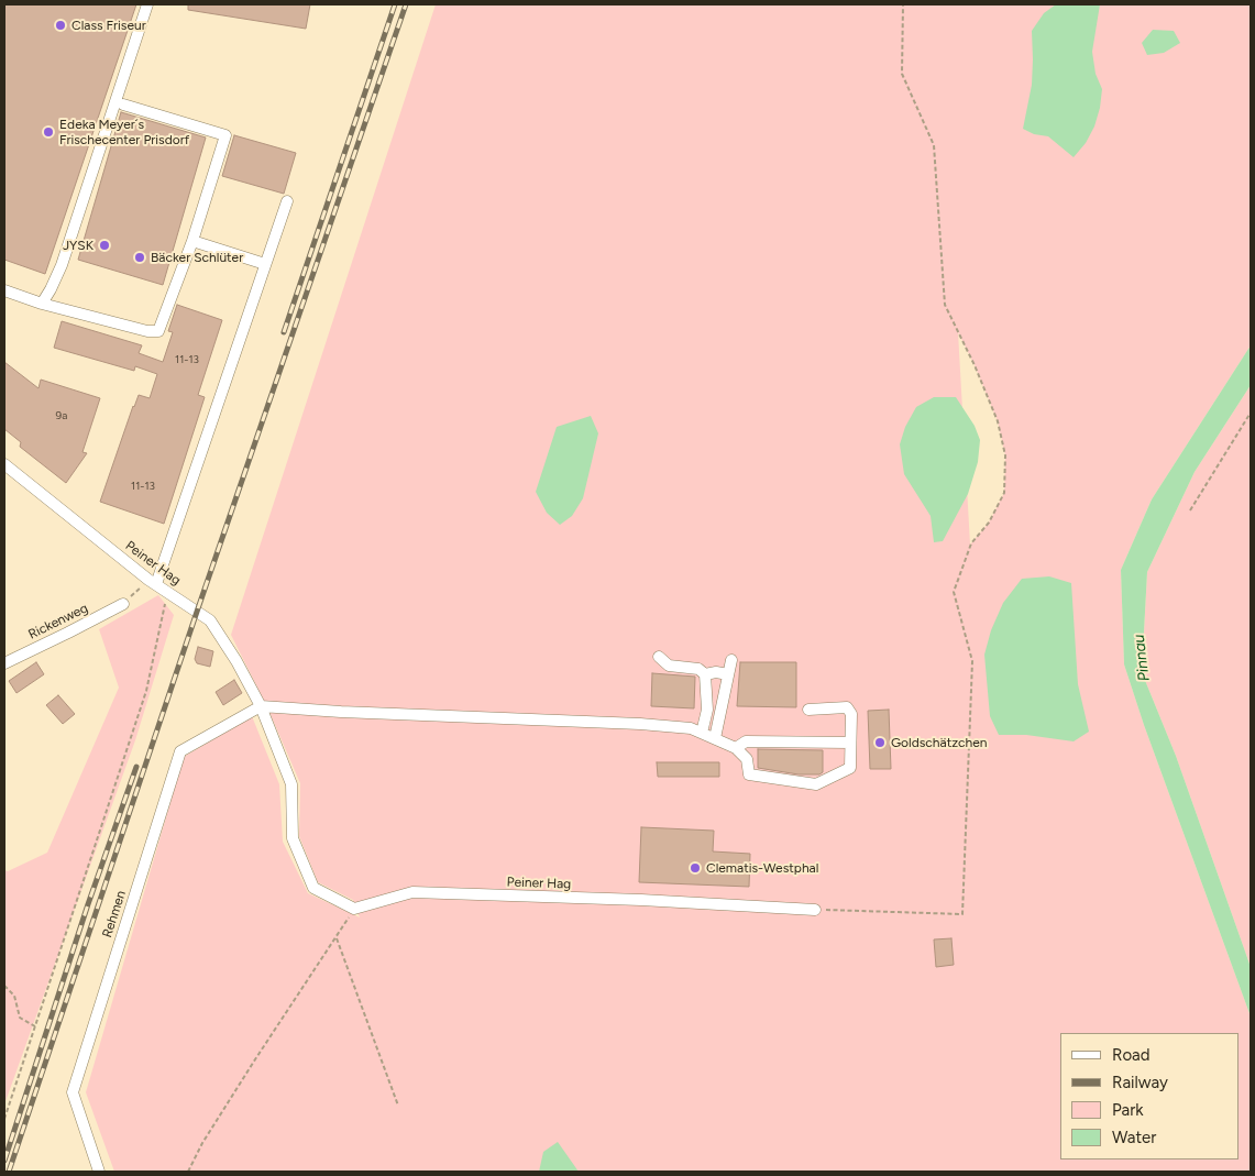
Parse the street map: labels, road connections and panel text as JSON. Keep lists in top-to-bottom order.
{
  "streets": {
    "street": ["Peiner Hag", "Rickenweg", "Rehmen"]
  },
  "crossings": [
    ["Peiner Hag", "Rehmen"]
  ],
  "water": ["Pinnau"],
  "places": [
    "Class Friseur",
    "Edeka Meyer´s Frischecenter Prisdorf",
    "JYSK",
    "Bäcker Schlüter",
    "Goldschätzchen",
    "Clematis-Westphal"
  ],
  "house_numbers": ["11-13", "9a", "11-13"],
  "legend": [
    "Road",
    "Railway",
    "Park",
    "Water"
  ]
}
